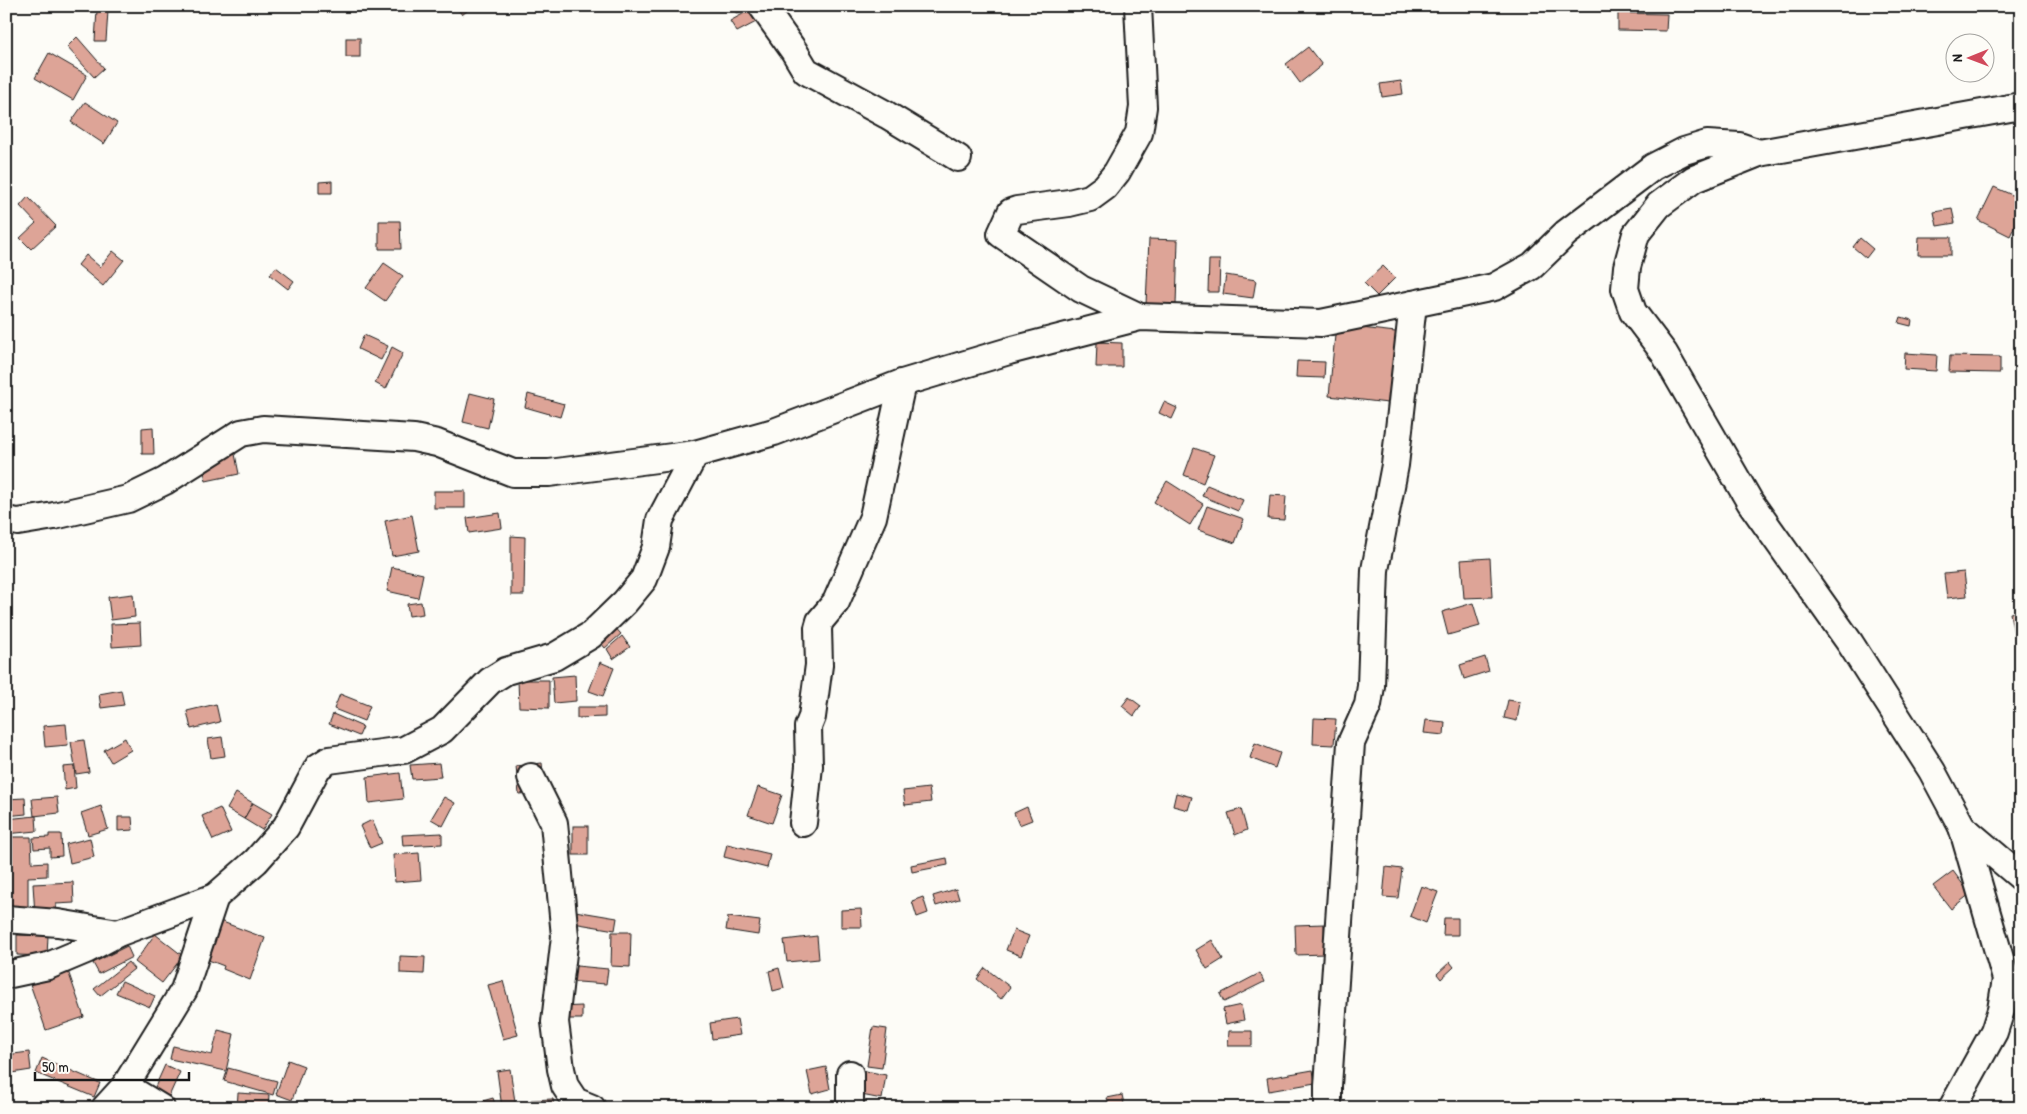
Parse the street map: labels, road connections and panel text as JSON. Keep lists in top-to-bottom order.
{
  "scale_bar": "50 m",
  "north": "left"
}
